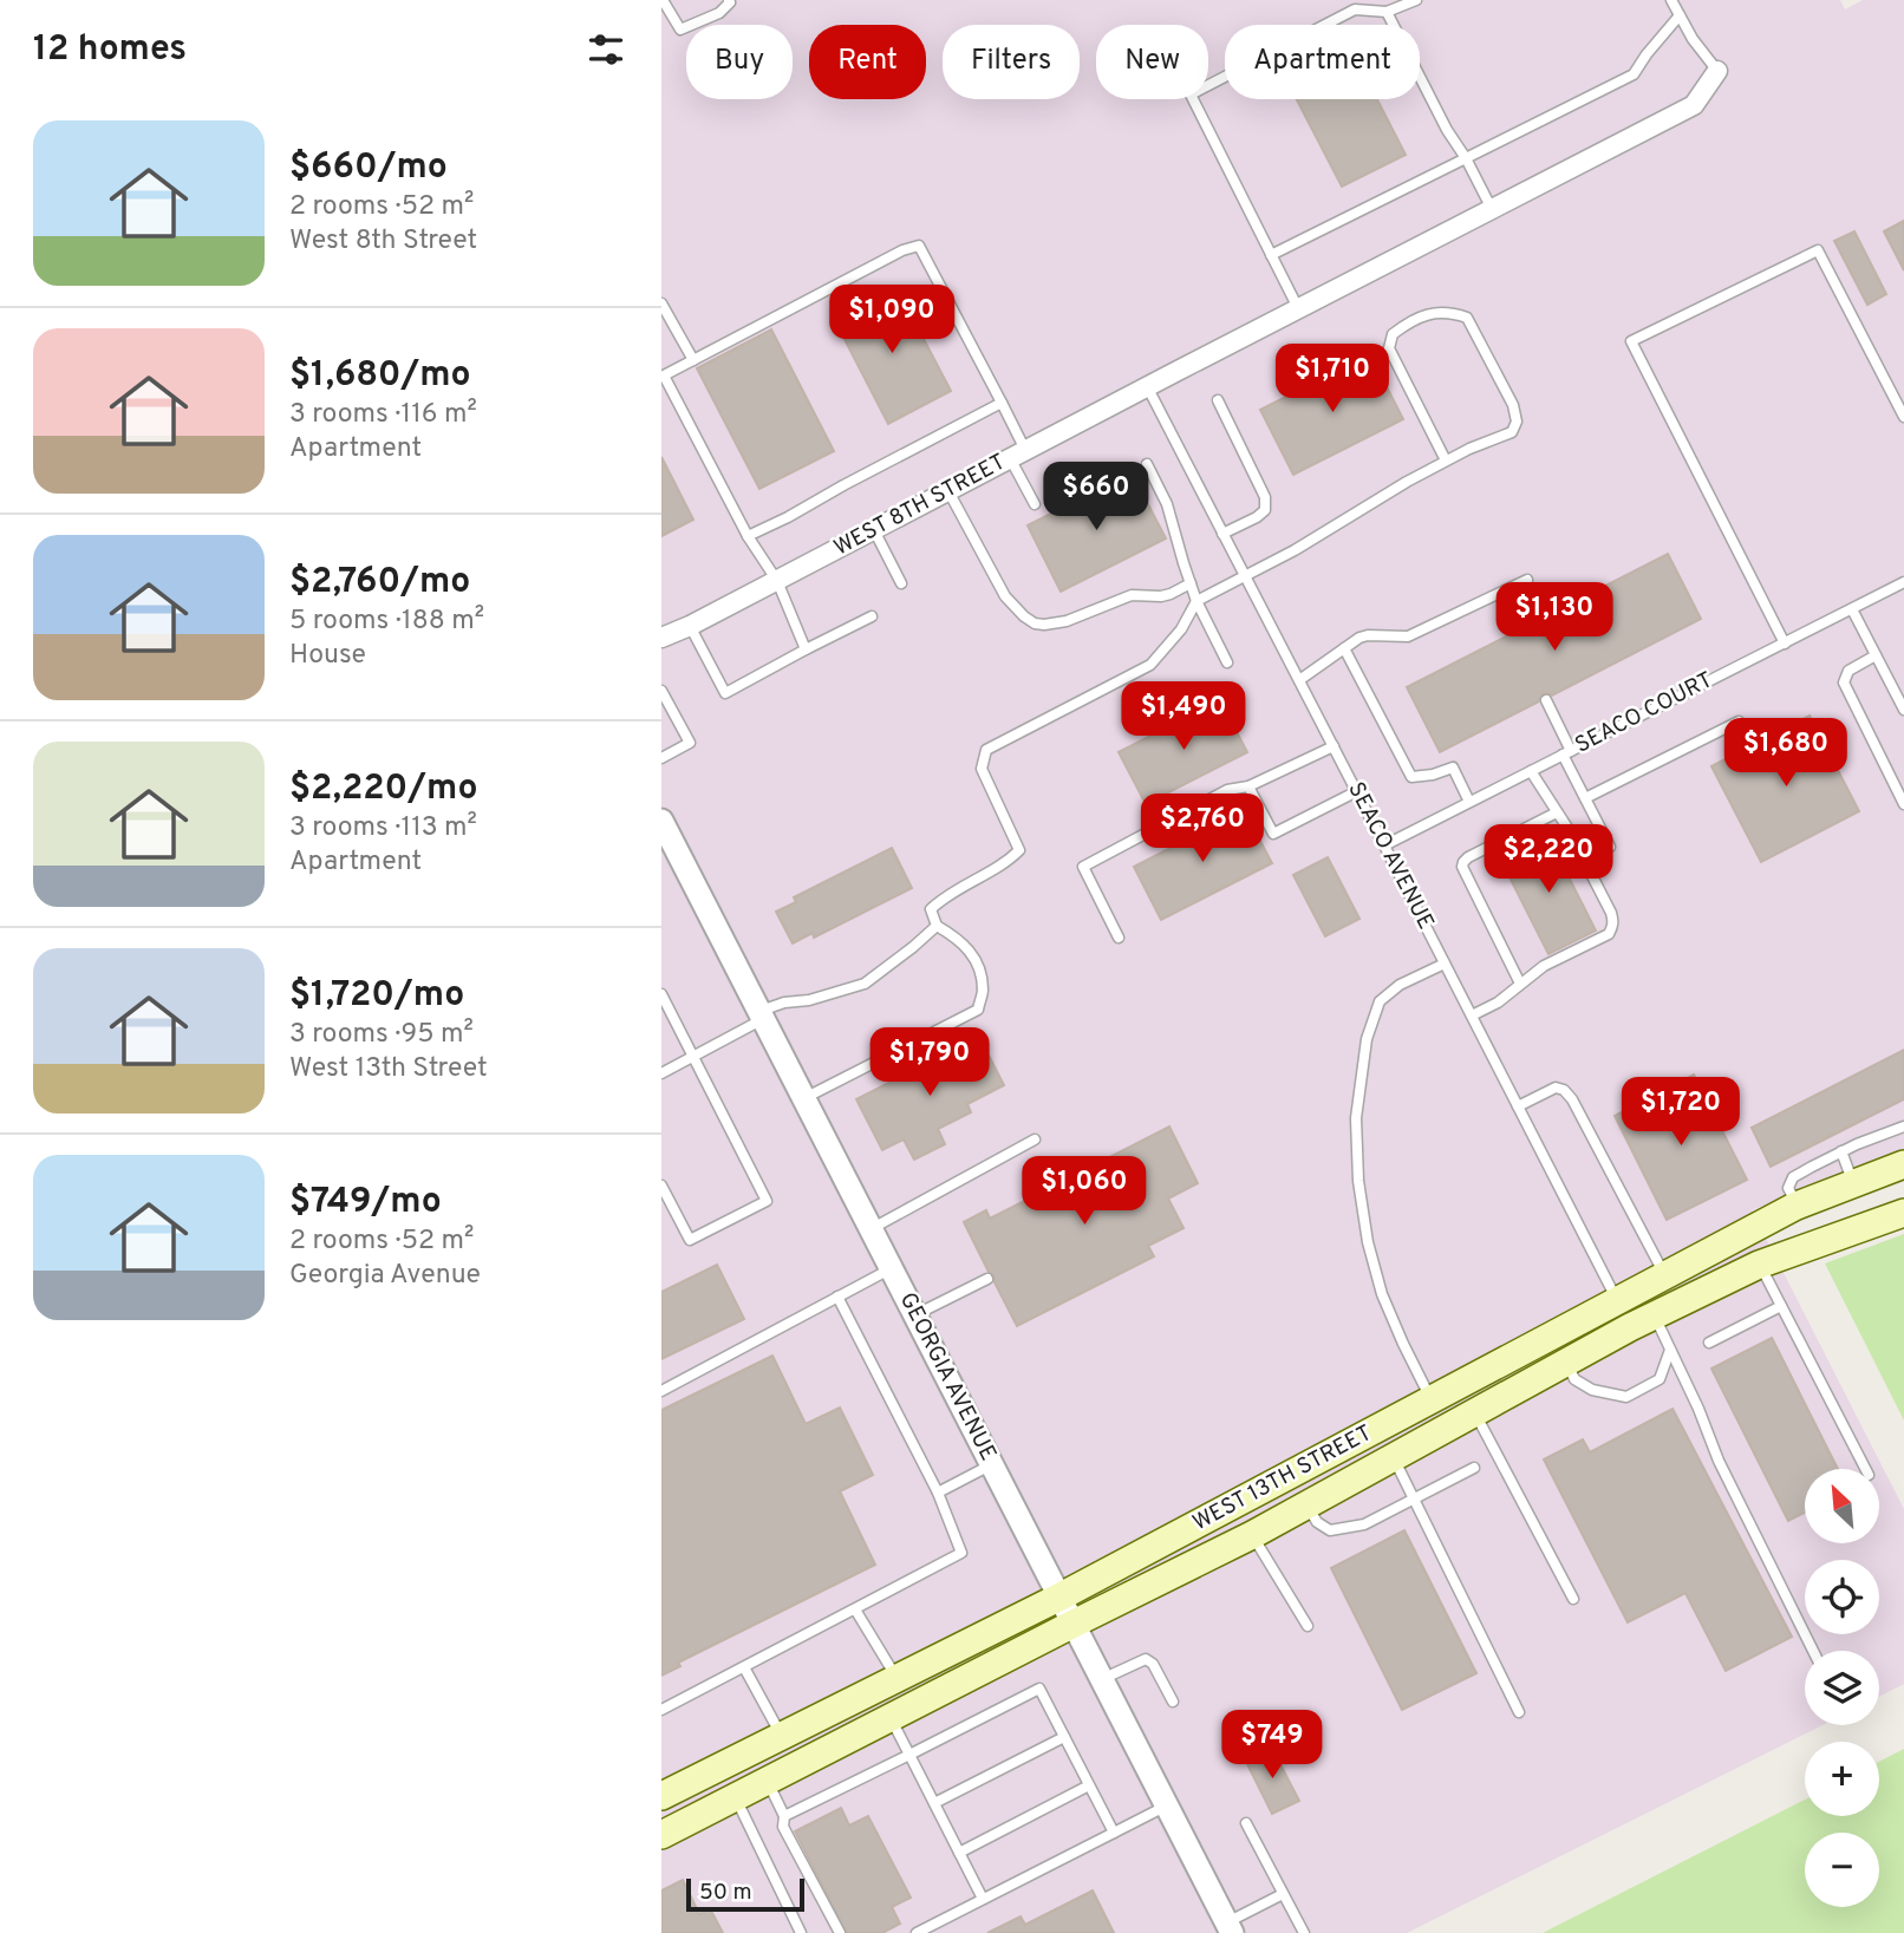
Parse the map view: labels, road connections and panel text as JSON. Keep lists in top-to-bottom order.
{
  "streets": {
    "main road": ["WEST 13TH STREET"],
    "street": ["WEST 8TH STREET", "GEORGIA AVENUE"],
    "lane": ["SEACO COURT", "SEACO AVENUE"]
  },
  "crossings": [
    ["WEST 8TH STREET", "SEACO AVENUE"],
    ["SEACO COURT", "SEACO AVENUE"],
    ["SEACO AVENUE", "WEST 13TH STREET"],
    ["GEORGIA AVENUE", "WEST 13TH STREET"]
  ],
  "scale_bar": "50 m",
  "north": "top left",
  "page": {
    "heading": "12 homes",
    "chip": [
      "Buy",
      "Rent",
      "Filters",
      "New",
      "Apartment"
    ],
    "list": [
      {
        "name": "$660/mo",
        "note": "2 rooms · 52 m² · West 8th Street"
      },
      {
        "name": "$1,680/mo",
        "note": "3 rooms · 116 m² · Apartment"
      },
      {
        "name": "$2,760/mo",
        "note": "5 rooms · 188 m² · House"
      },
      {
        "name": "$2,220/mo",
        "note": "3 rooms · 113 m² · Apartment"
      },
      {
        "name": "$1,720/mo",
        "note": "3 rooms · 95 m² · West 13th Street"
      },
      {
        "name": "$749/mo",
        "note": "2 rooms · 52 m² · Georgia Avenue"
      }
    ],
    "price": [
      "$1,090",
      "$1,710",
      "$660",
      "$1,130",
      "$1,490",
      "$1,680",
      "$2,760",
      "$2,220",
      "$1,790",
      "$1,720",
      "$1,060",
      "$749"
    ],
    "map_buttons": ["+", "−"],
    "scale": "50 m"
  }
}
